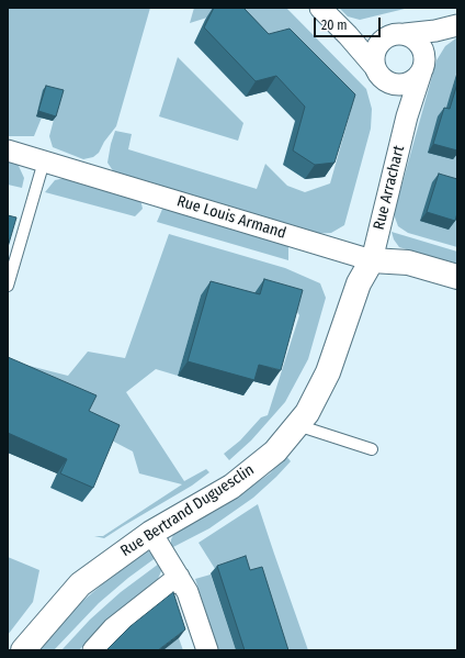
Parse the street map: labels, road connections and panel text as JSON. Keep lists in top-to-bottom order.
{
  "streets": {
    "street": ["Rue Arrachart", "Rue Louis Armand", "Rue Bertrand Duguesclin"]
  },
  "crossings": [
    ["Rue Arrachart", "Rue Louis Armand"],
    ["Rue Arrachart", "Rue Bertrand Duguesclin"],
    ["Rue Louis Armand", "Rue Bertrand Duguesclin"]
  ],
  "scale_bar": "20 m"
}
